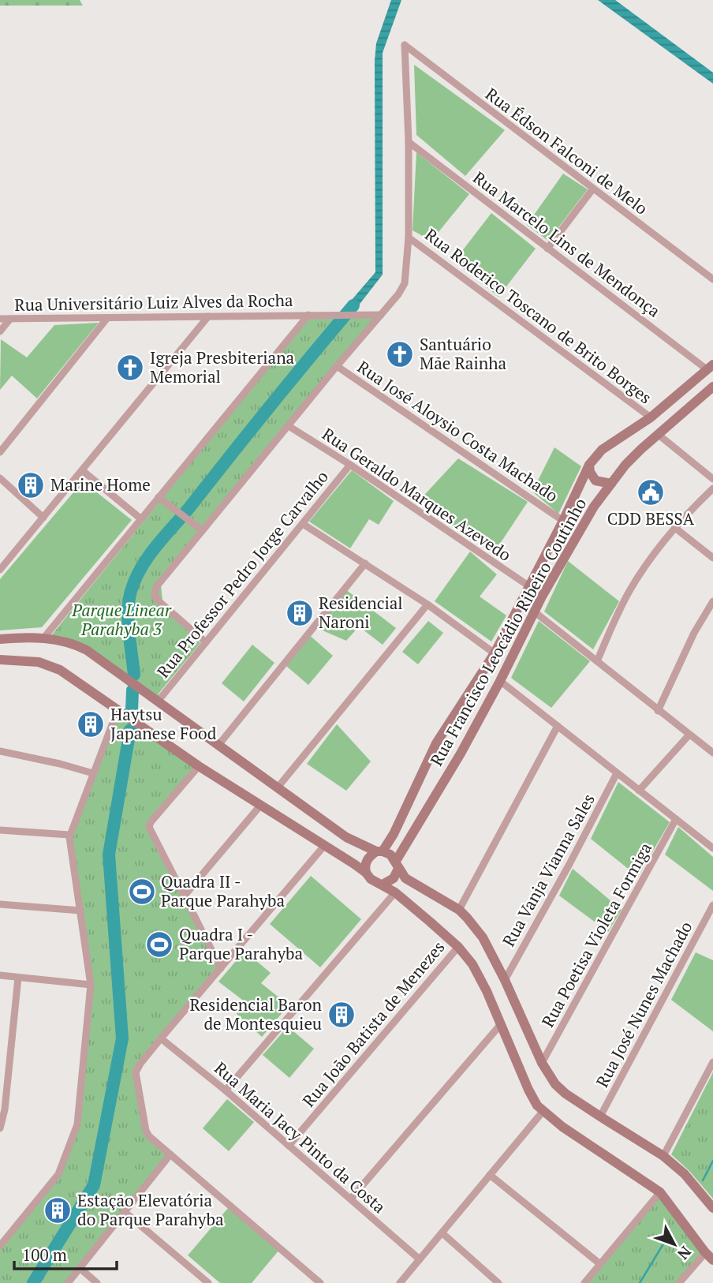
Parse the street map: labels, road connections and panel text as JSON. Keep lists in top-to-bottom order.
{
  "streets": {
    "main road": ["Rua Francisco Leocádio Ribeiro Coutinho"],
    "street": [
      "Rua Édson Falconi de Melo",
      "Rua Marcelo Lins de Mendonça",
      "Rua Universitário Luiz Alves da Rocha",
      "Rua Roderico Toscano de Brito Borges",
      "Rua José Aloysio Costa Machado",
      "Rua Geraldo Marques Azevedo",
      "Rua Professor Pedro Jorge Carvalho",
      "Rua Vanja Vianna Sales",
      "Rua Poetisa Violeta Formiga",
      "Rua José Nunes Machado",
      "Rua João Batista de Menezes",
      "Rua Maria Jacy Pinto da Costa"
    ]
  },
  "crossings": [
    ["Rua Édson Falconi de Melo", "Rua Marcelo Lins de Mendonça"],
    ["Rua Marcelo Lins de Mendonça", "Rua Francisco Leocádio Ribeiro Coutinho"],
    ["Rua Roderico Toscano de Brito Borges", "Rua Francisco Leocádio Ribeiro Coutinho"],
    ["Rua José Aloysio Costa Machado", "Rua Francisco Leocádio Ribeiro Coutinho"],
    ["Rua Geraldo Marques Azevedo", "Rua Professor Pedro Jorge Carvalho"],
    ["Rua Geraldo Marques Azevedo", "Rua Francisco Leocádio Ribeiro Coutinho"],
    ["Rua João Batista de Menezes", "Rua Maria Jacy Pinto da Costa"]
  ],
  "parks": ["Parque Linear Parahyba 3"],
  "places": {
    "church": ["Santuário Mãe Rainha", "Igreja Presbiteriana Memorial"],
    "building": [
      "Marine Home",
      "Residencial Naroni",
      "Haytsu Japanese Food",
      "Residencial Baron de Montesquieu",
      "Estação Elevatória do Parque Parahyba"
    ],
    "public building": ["CDD BESSA"],
    "sports": ["Quadra II - Parque Parahyba", "Quadra I - Parque Parahyba"]
  },
  "scale_bar": "100 m",
  "north": "bottom right"
}
